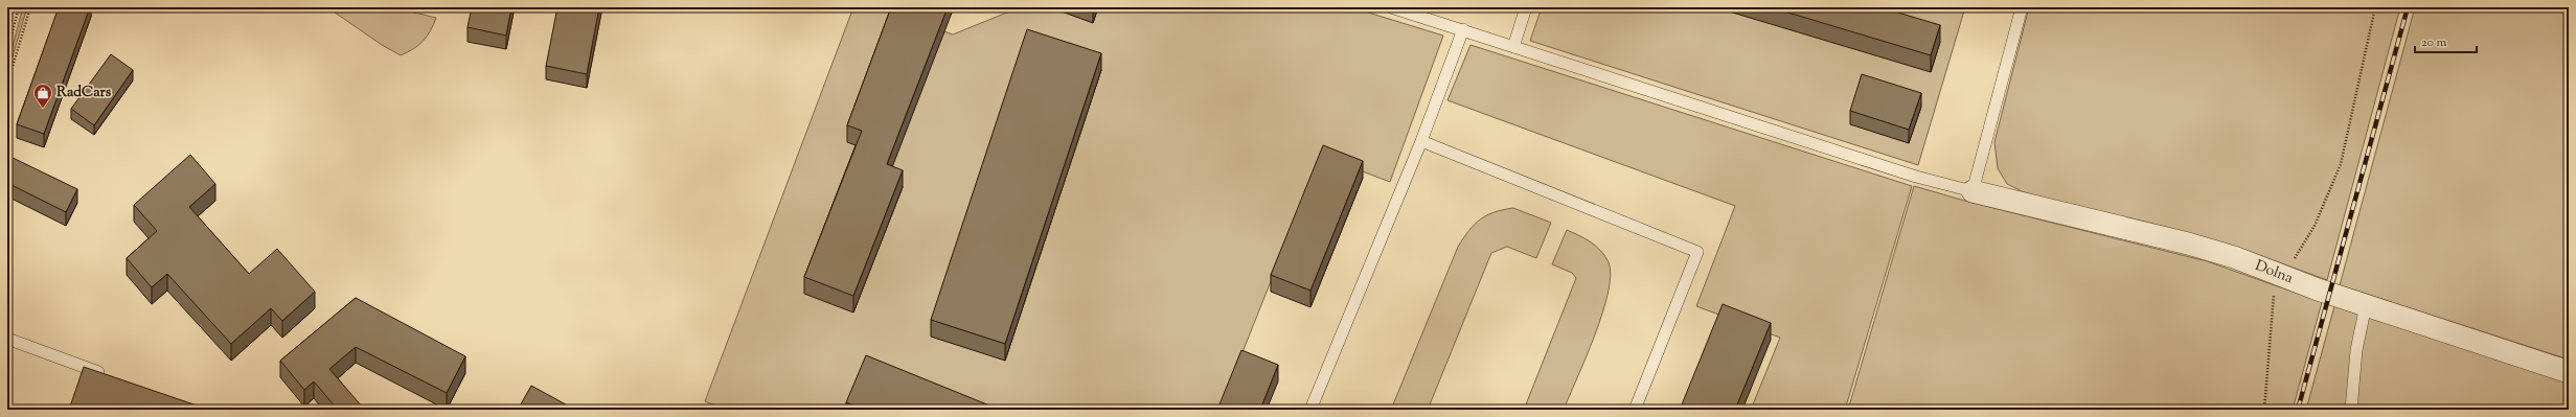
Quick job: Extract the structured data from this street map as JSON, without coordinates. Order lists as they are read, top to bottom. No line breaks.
{"streets":{"street":["Dolna"]},"places":{"shop":["RadCars"]},"scale_bar":"20 m"}
